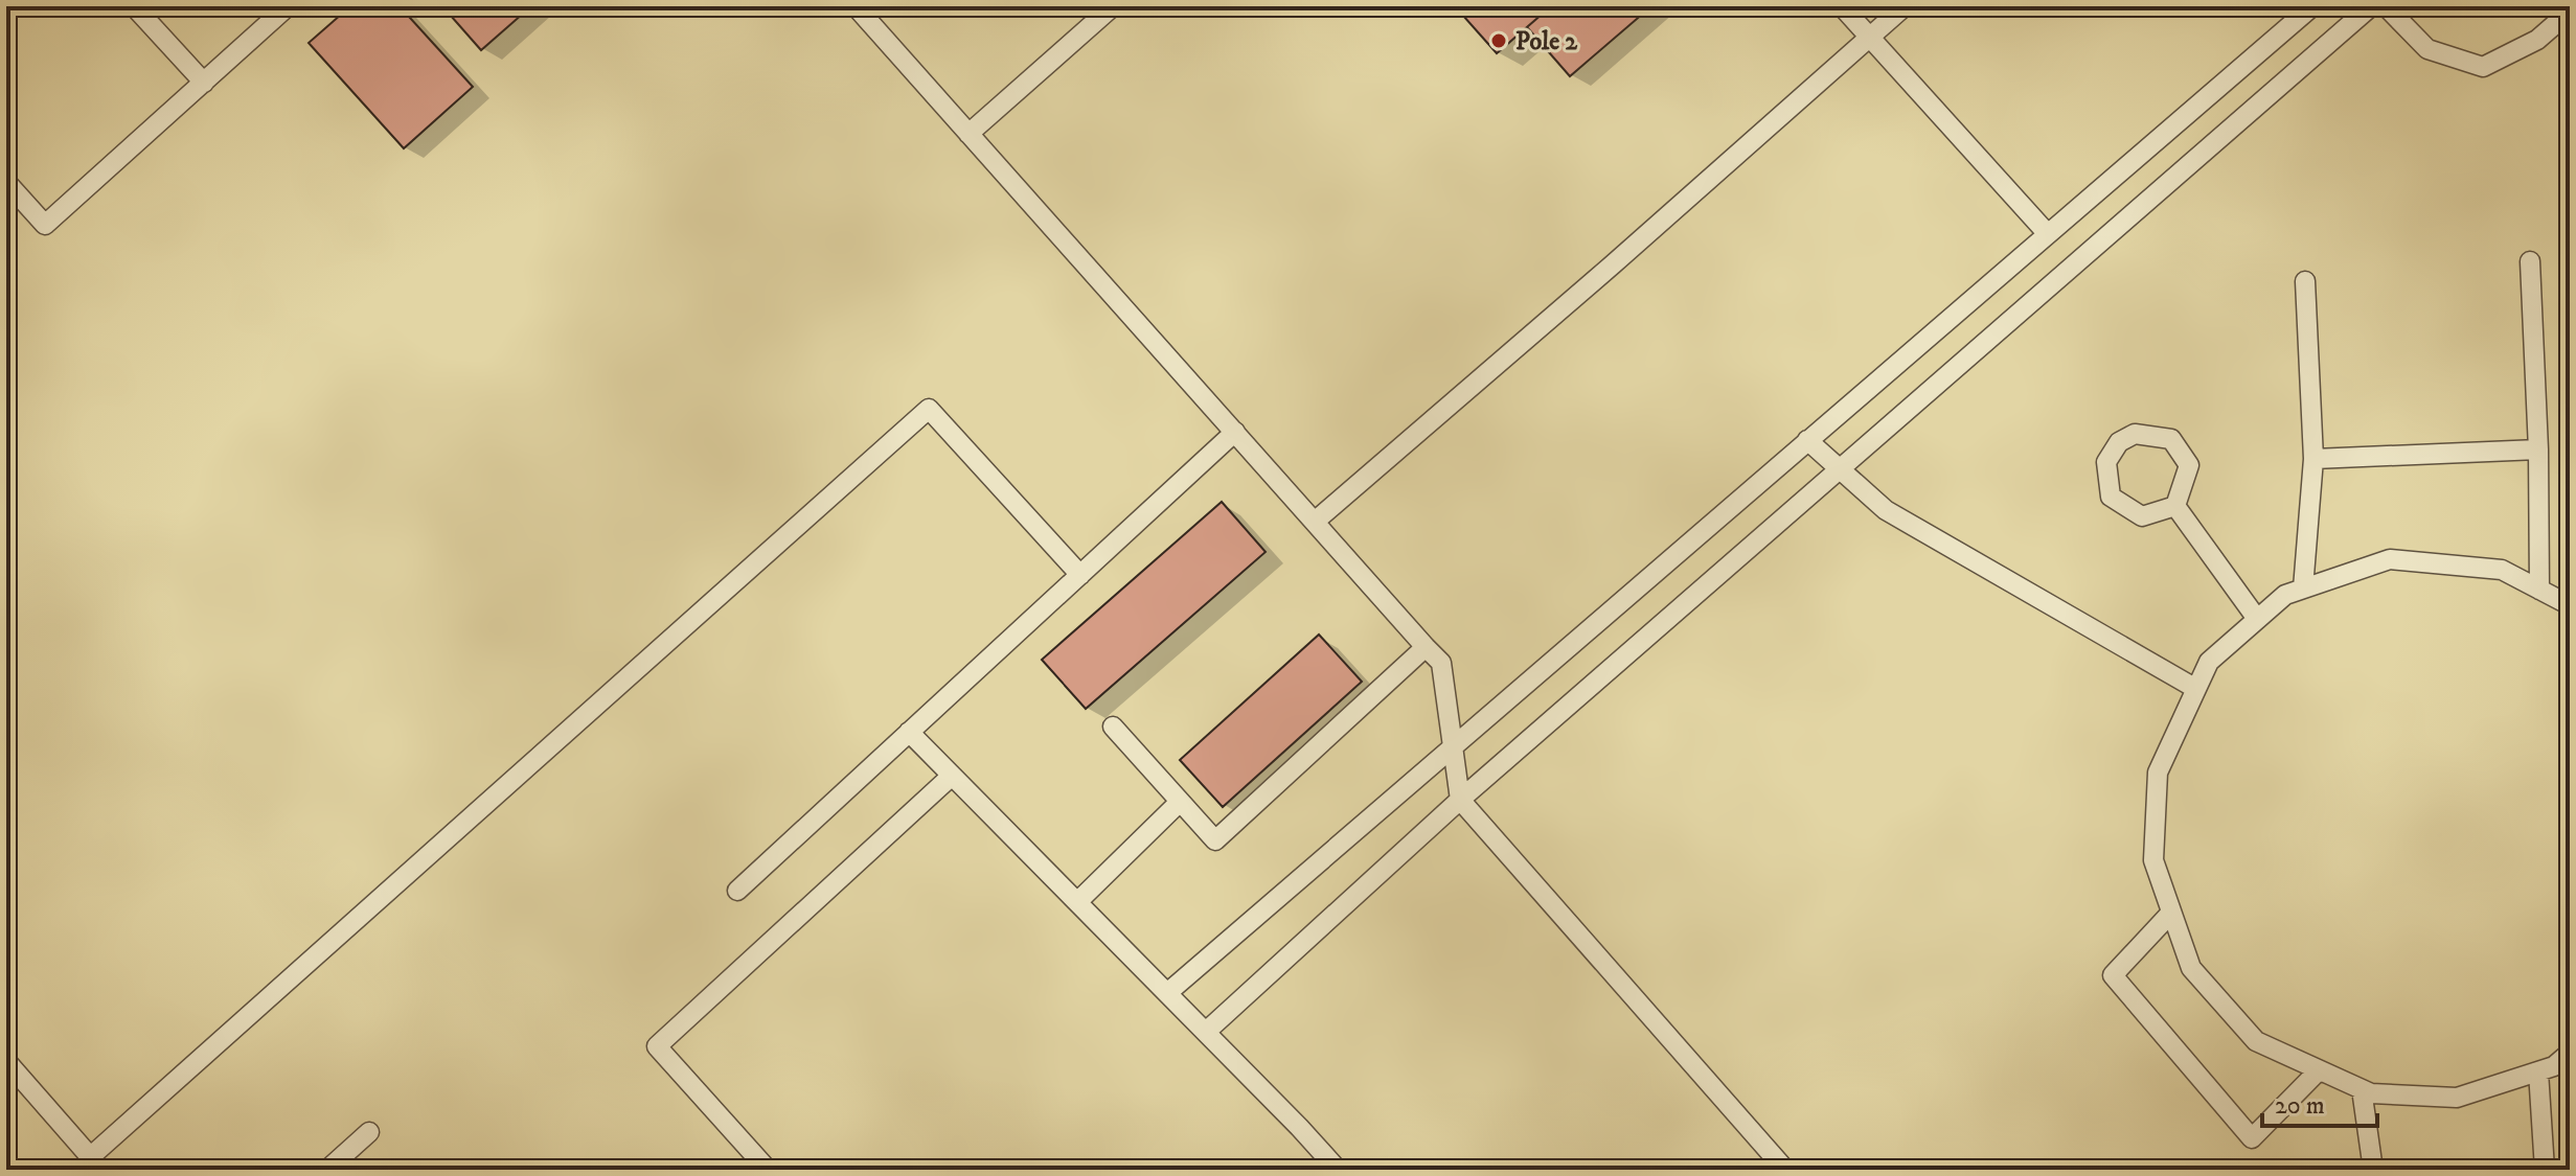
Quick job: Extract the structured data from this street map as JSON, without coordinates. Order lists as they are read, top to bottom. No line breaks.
{"places":["Pole 2"],"scale_bar":"20 m"}
